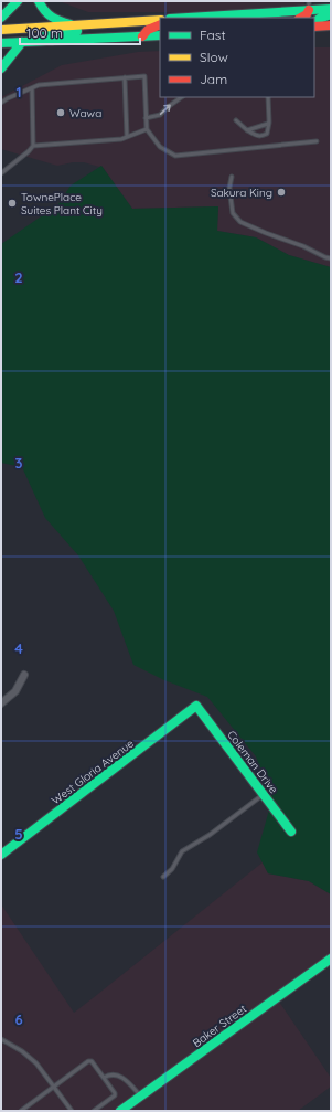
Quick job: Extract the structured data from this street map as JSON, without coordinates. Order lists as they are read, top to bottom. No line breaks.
{"streets":{"main road":["Coleman Drive","West Gloria Avenue","Baker Street"]},"crossings":[["Coleman Drive","West Gloria Avenue"]],"places":["Wawa","Sakura King","TownePlace Suites Plant City"],"legend":["Fast","Slow","Jam"],"scale_bar":"100 m","grid":{"rows":["1","2","3","4","5","6"]}}
